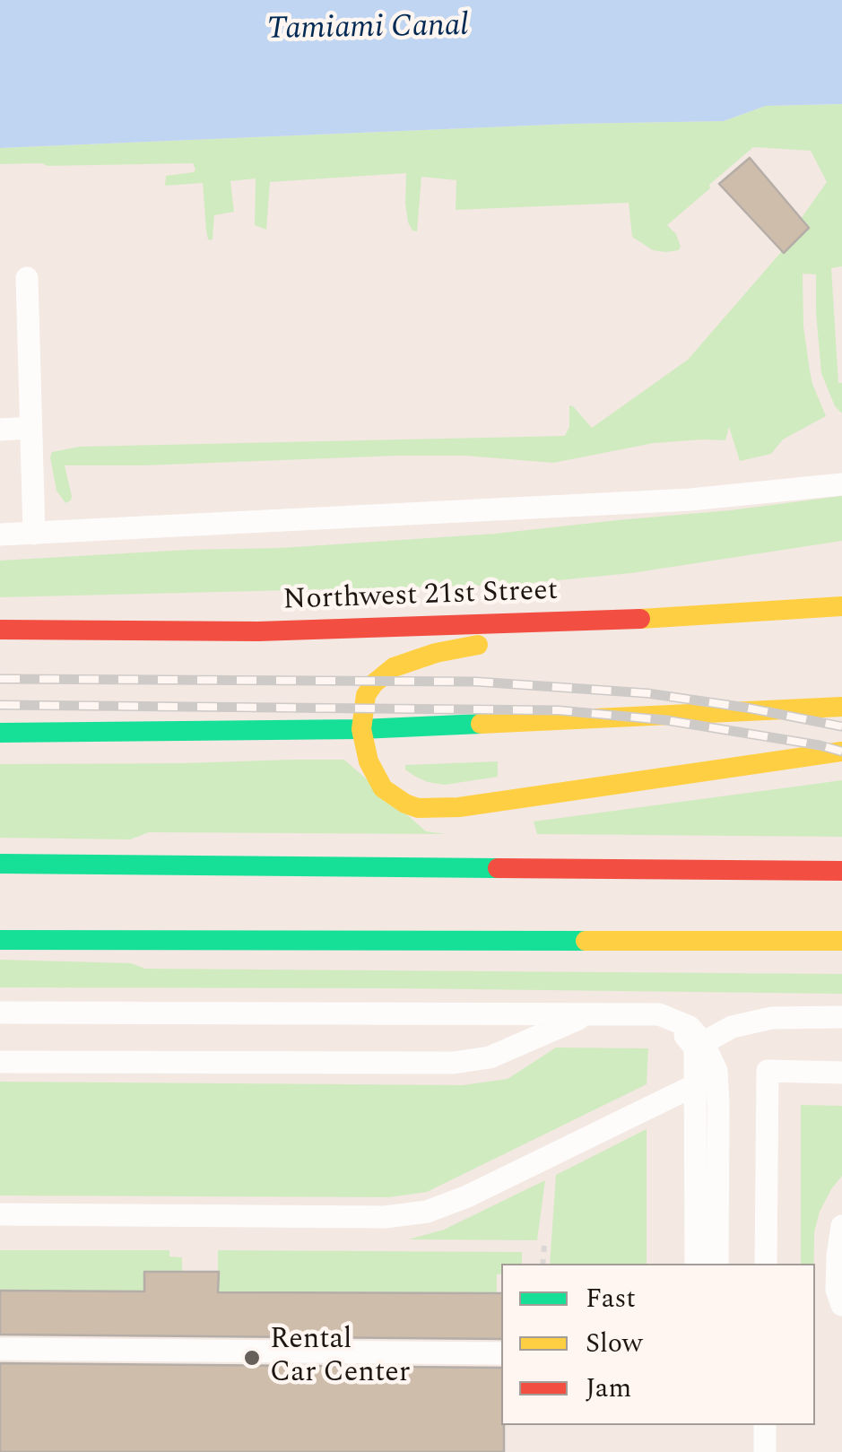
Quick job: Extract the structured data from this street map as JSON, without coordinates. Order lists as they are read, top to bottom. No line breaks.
{"streets":{"main road":["Northwest 21st Street"]},"water":["Tamiami Canal"],"places":["Rental Car Center"],"legend":["Fast","Slow","Jam"]}
